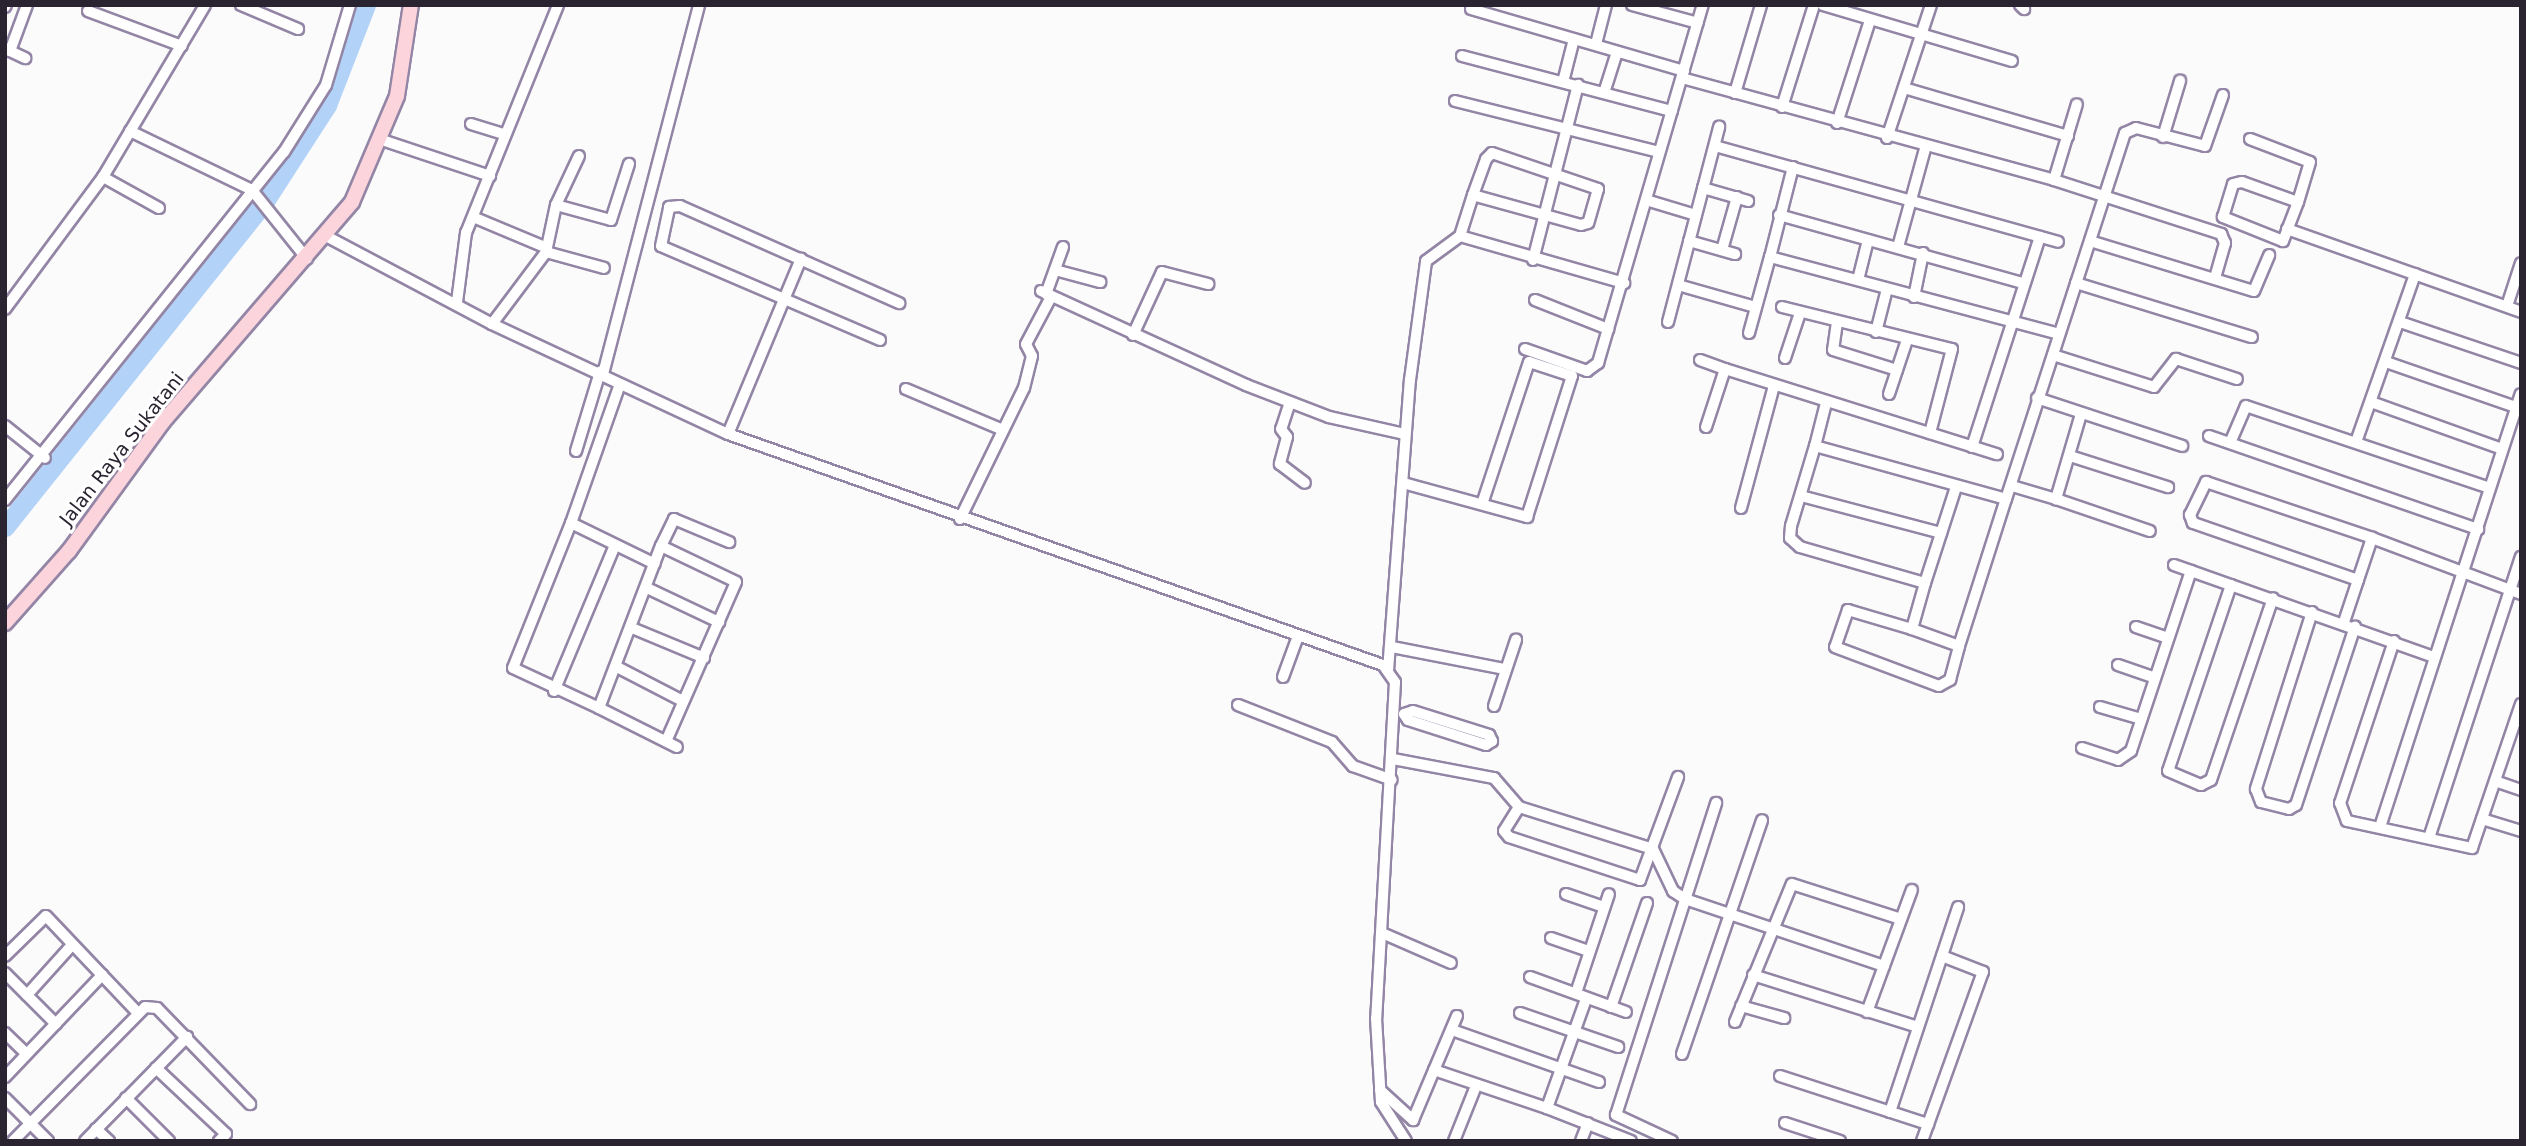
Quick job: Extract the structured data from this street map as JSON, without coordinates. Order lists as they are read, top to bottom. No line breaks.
{"streets":{"main road":["Jalan Raya Sukatani"]}}
